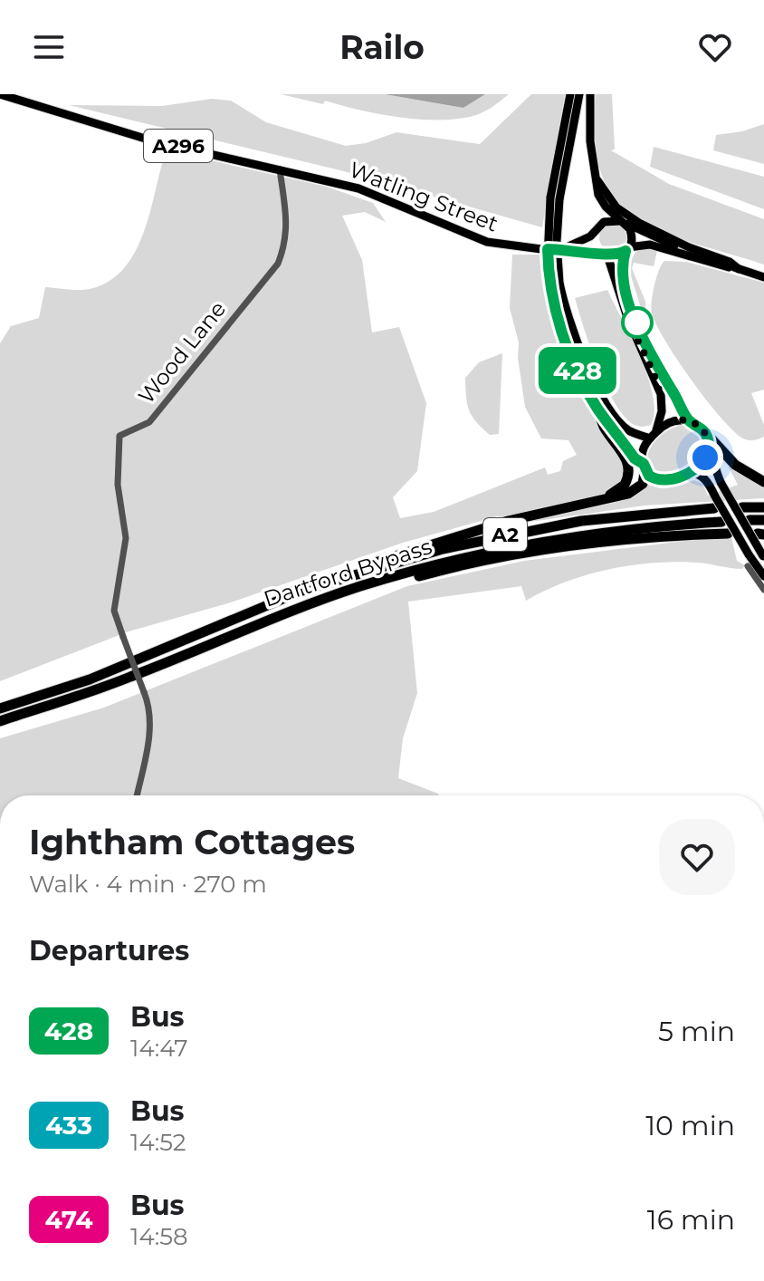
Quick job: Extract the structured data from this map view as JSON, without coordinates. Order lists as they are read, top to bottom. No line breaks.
{"streets":{"highway":["A2","Dartford Bypass"],"main road":["A296","Watling Street"],"street":["Wood Lane"]},"crossings":[["Watling Street","Wood Lane"],["A2","Dartford Bypass"]],"lines":["bus line 428"],"page":{"header":"Railo","on_map":"428","heading":[["Ightham Cottages","Walk · 4 min · 270 m"],"Departures"],"list":[{"mark":"428","name":"Bus","note":"14:47","value":"5 min"},{"mark":"433","name":"Bus","note":"14:52","value":"10 min"},{"mark":"474","name":"Bus","note":"14:58","value":"16 min"}]}}
